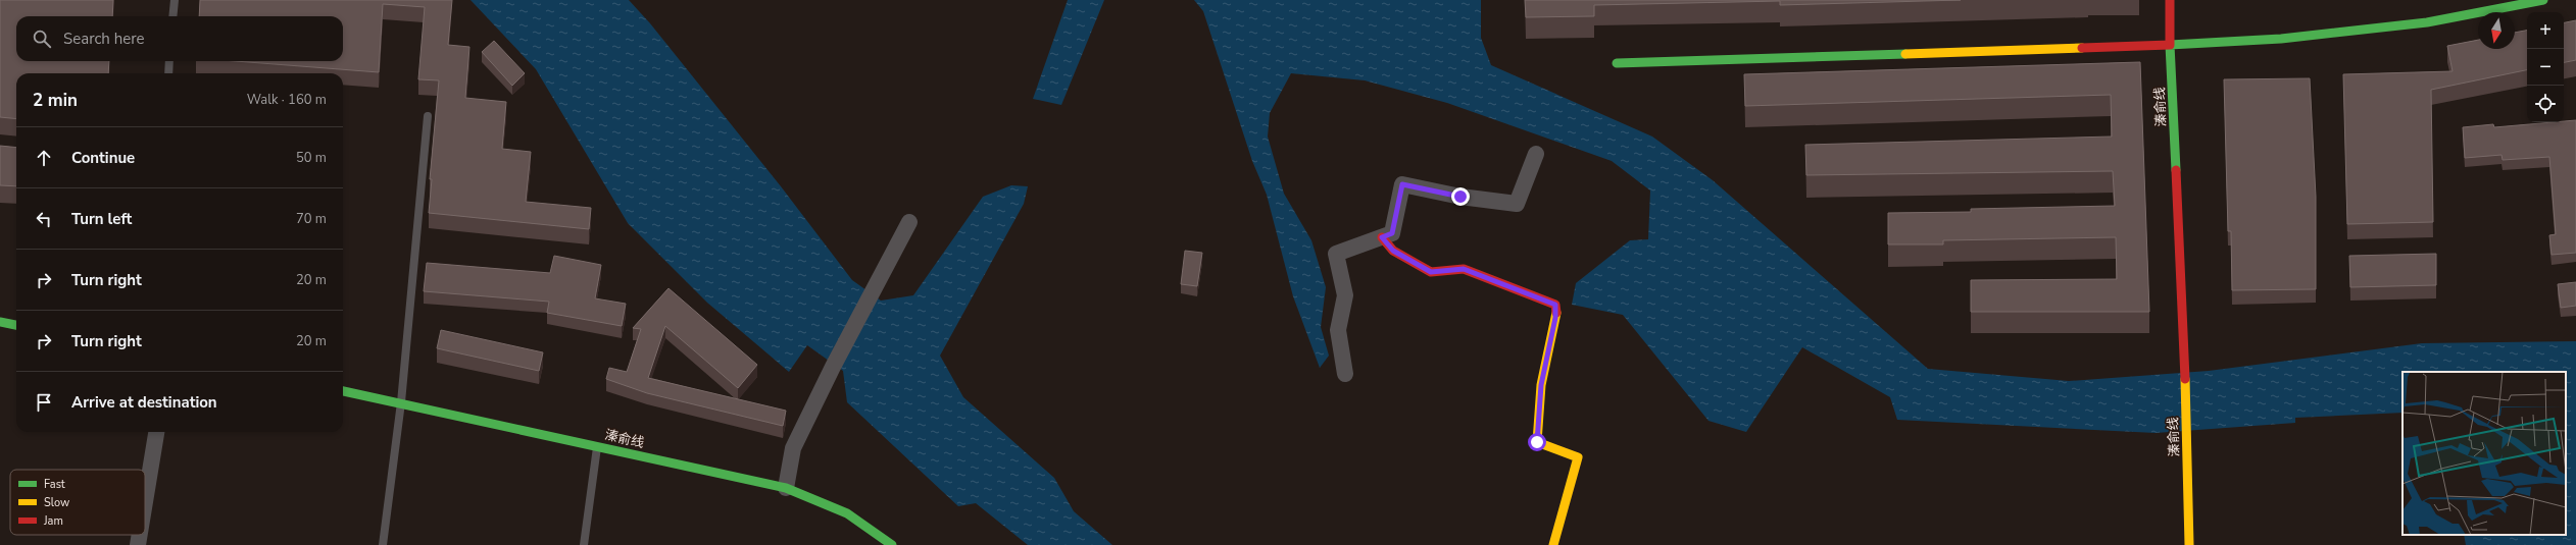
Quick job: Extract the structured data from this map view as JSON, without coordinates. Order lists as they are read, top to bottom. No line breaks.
{"streets":{"main road":["溱俞线"]},"legend":["Fast","Slow","Jam"],"north":"bottom","page":{"map_buttons":["+","−"],"search":"Search here","heading":["2 min","Walk · 160 m"],"list":[["Continue","50 m"],["Turn left","70 m"],["Turn right","20 m"],["Turn right","20 m"],"Arrive at destination"]}}
